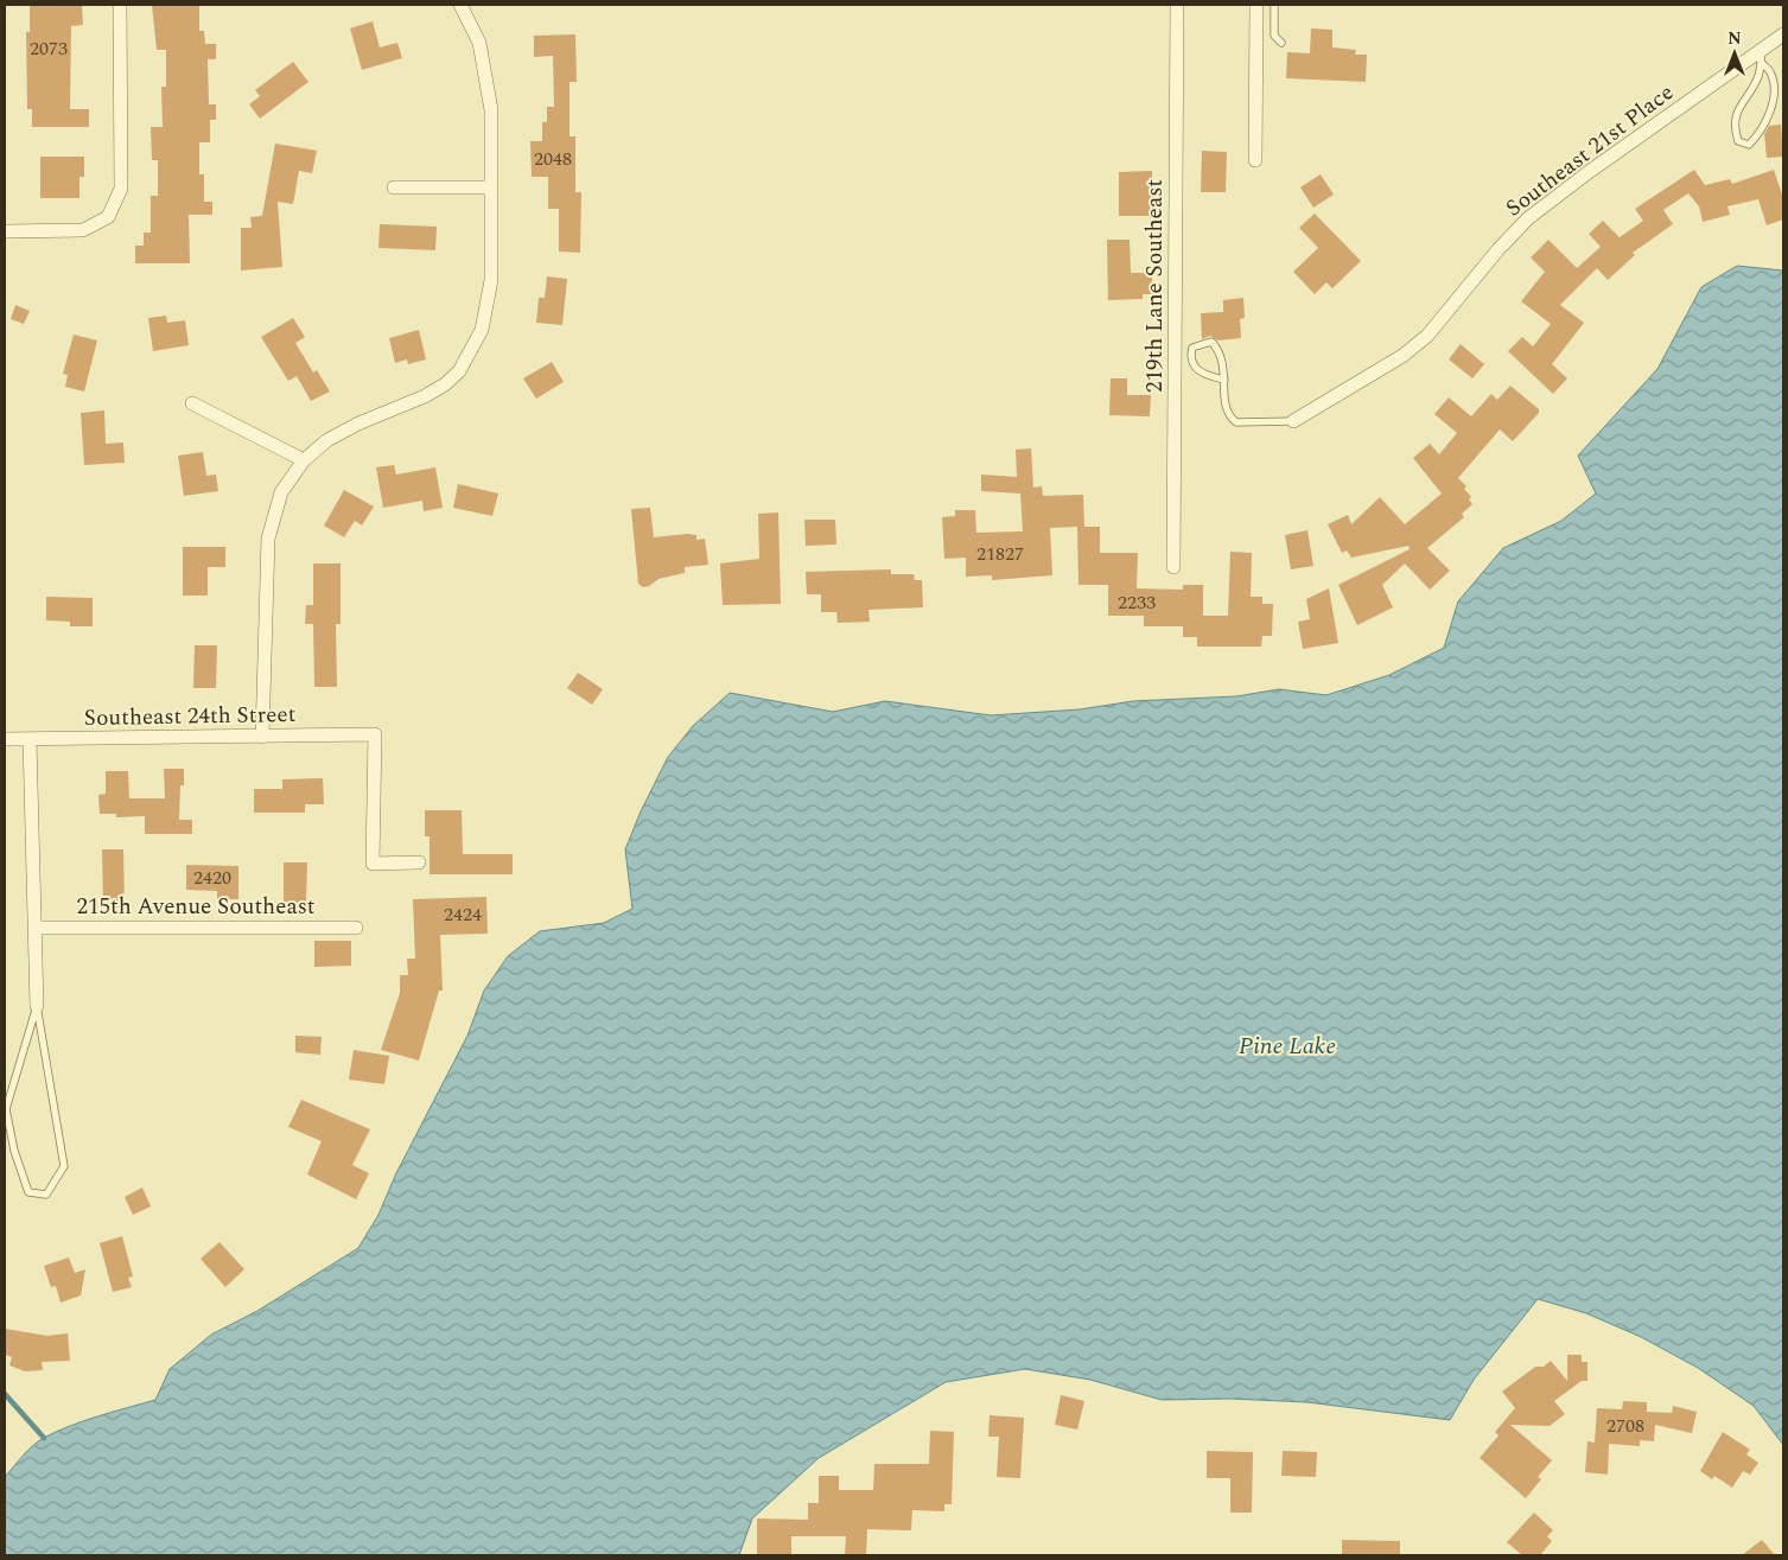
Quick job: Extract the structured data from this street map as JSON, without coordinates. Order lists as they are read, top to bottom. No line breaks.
{"streets":{"street":["Southeast 21st Place","219th Lane Southeast","Southeast 24th Street","215th Avenue Southeast"]},"water":["Pine Lake"],"house_numbers":["2073","2048","21827","2233","2420","2424","2708"],"north":"top"}
